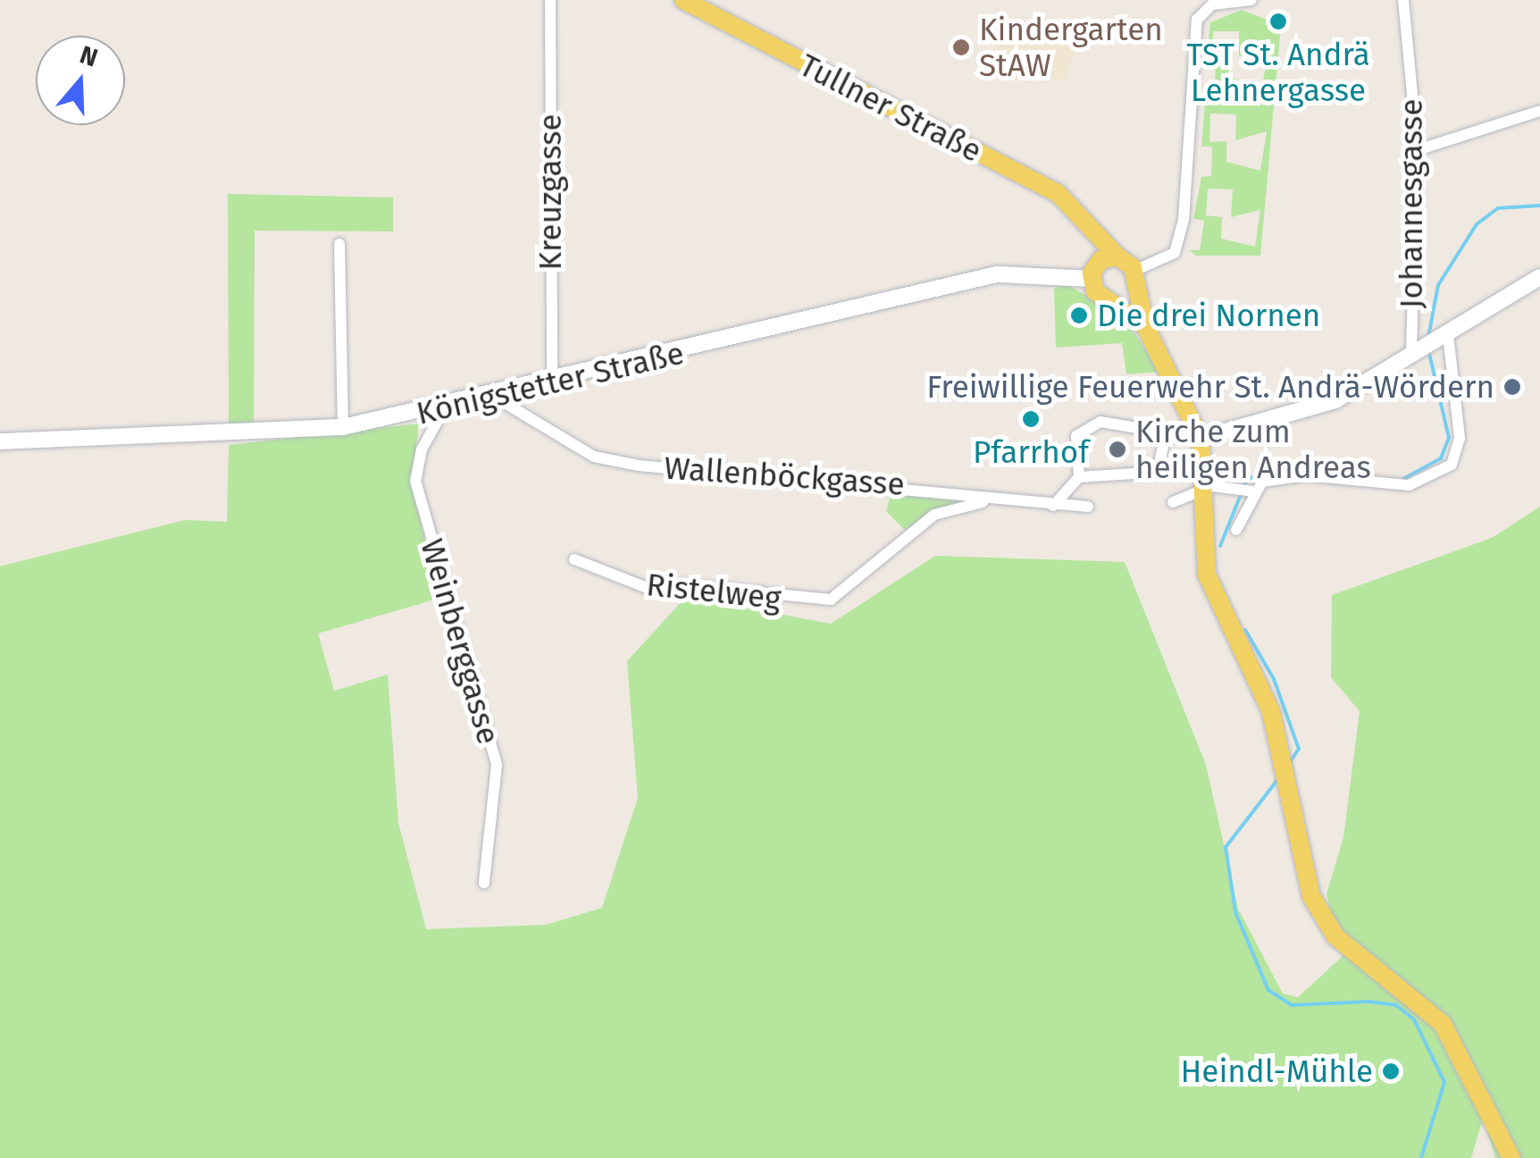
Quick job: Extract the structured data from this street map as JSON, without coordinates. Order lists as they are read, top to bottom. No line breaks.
{"streets":{"main road":["Tullner Straße","Königstetter Straße"],"street":["Kreuzgasse","Johannesgasse","Wallenböckgasse","Ristelweg","Weinberggasse"]},"crossings":[["Kreuzgasse","Königstetter Straße"],["Königstetter Straße","Wallenböckgasse"],["Königstetter Straße","Weinberggasse"],["Wallenböckgasse","Ristelweg"]],"places":["TST St. Andrä Lehnergasse","Kindergarten StAW","Die drei Nornen","Freiwillige Feuerwehr St. Andrä-Wördern","Pfarrhof","Kirche zum heiligen Andreas","Heindl-Mühle"],"north":"top"}
